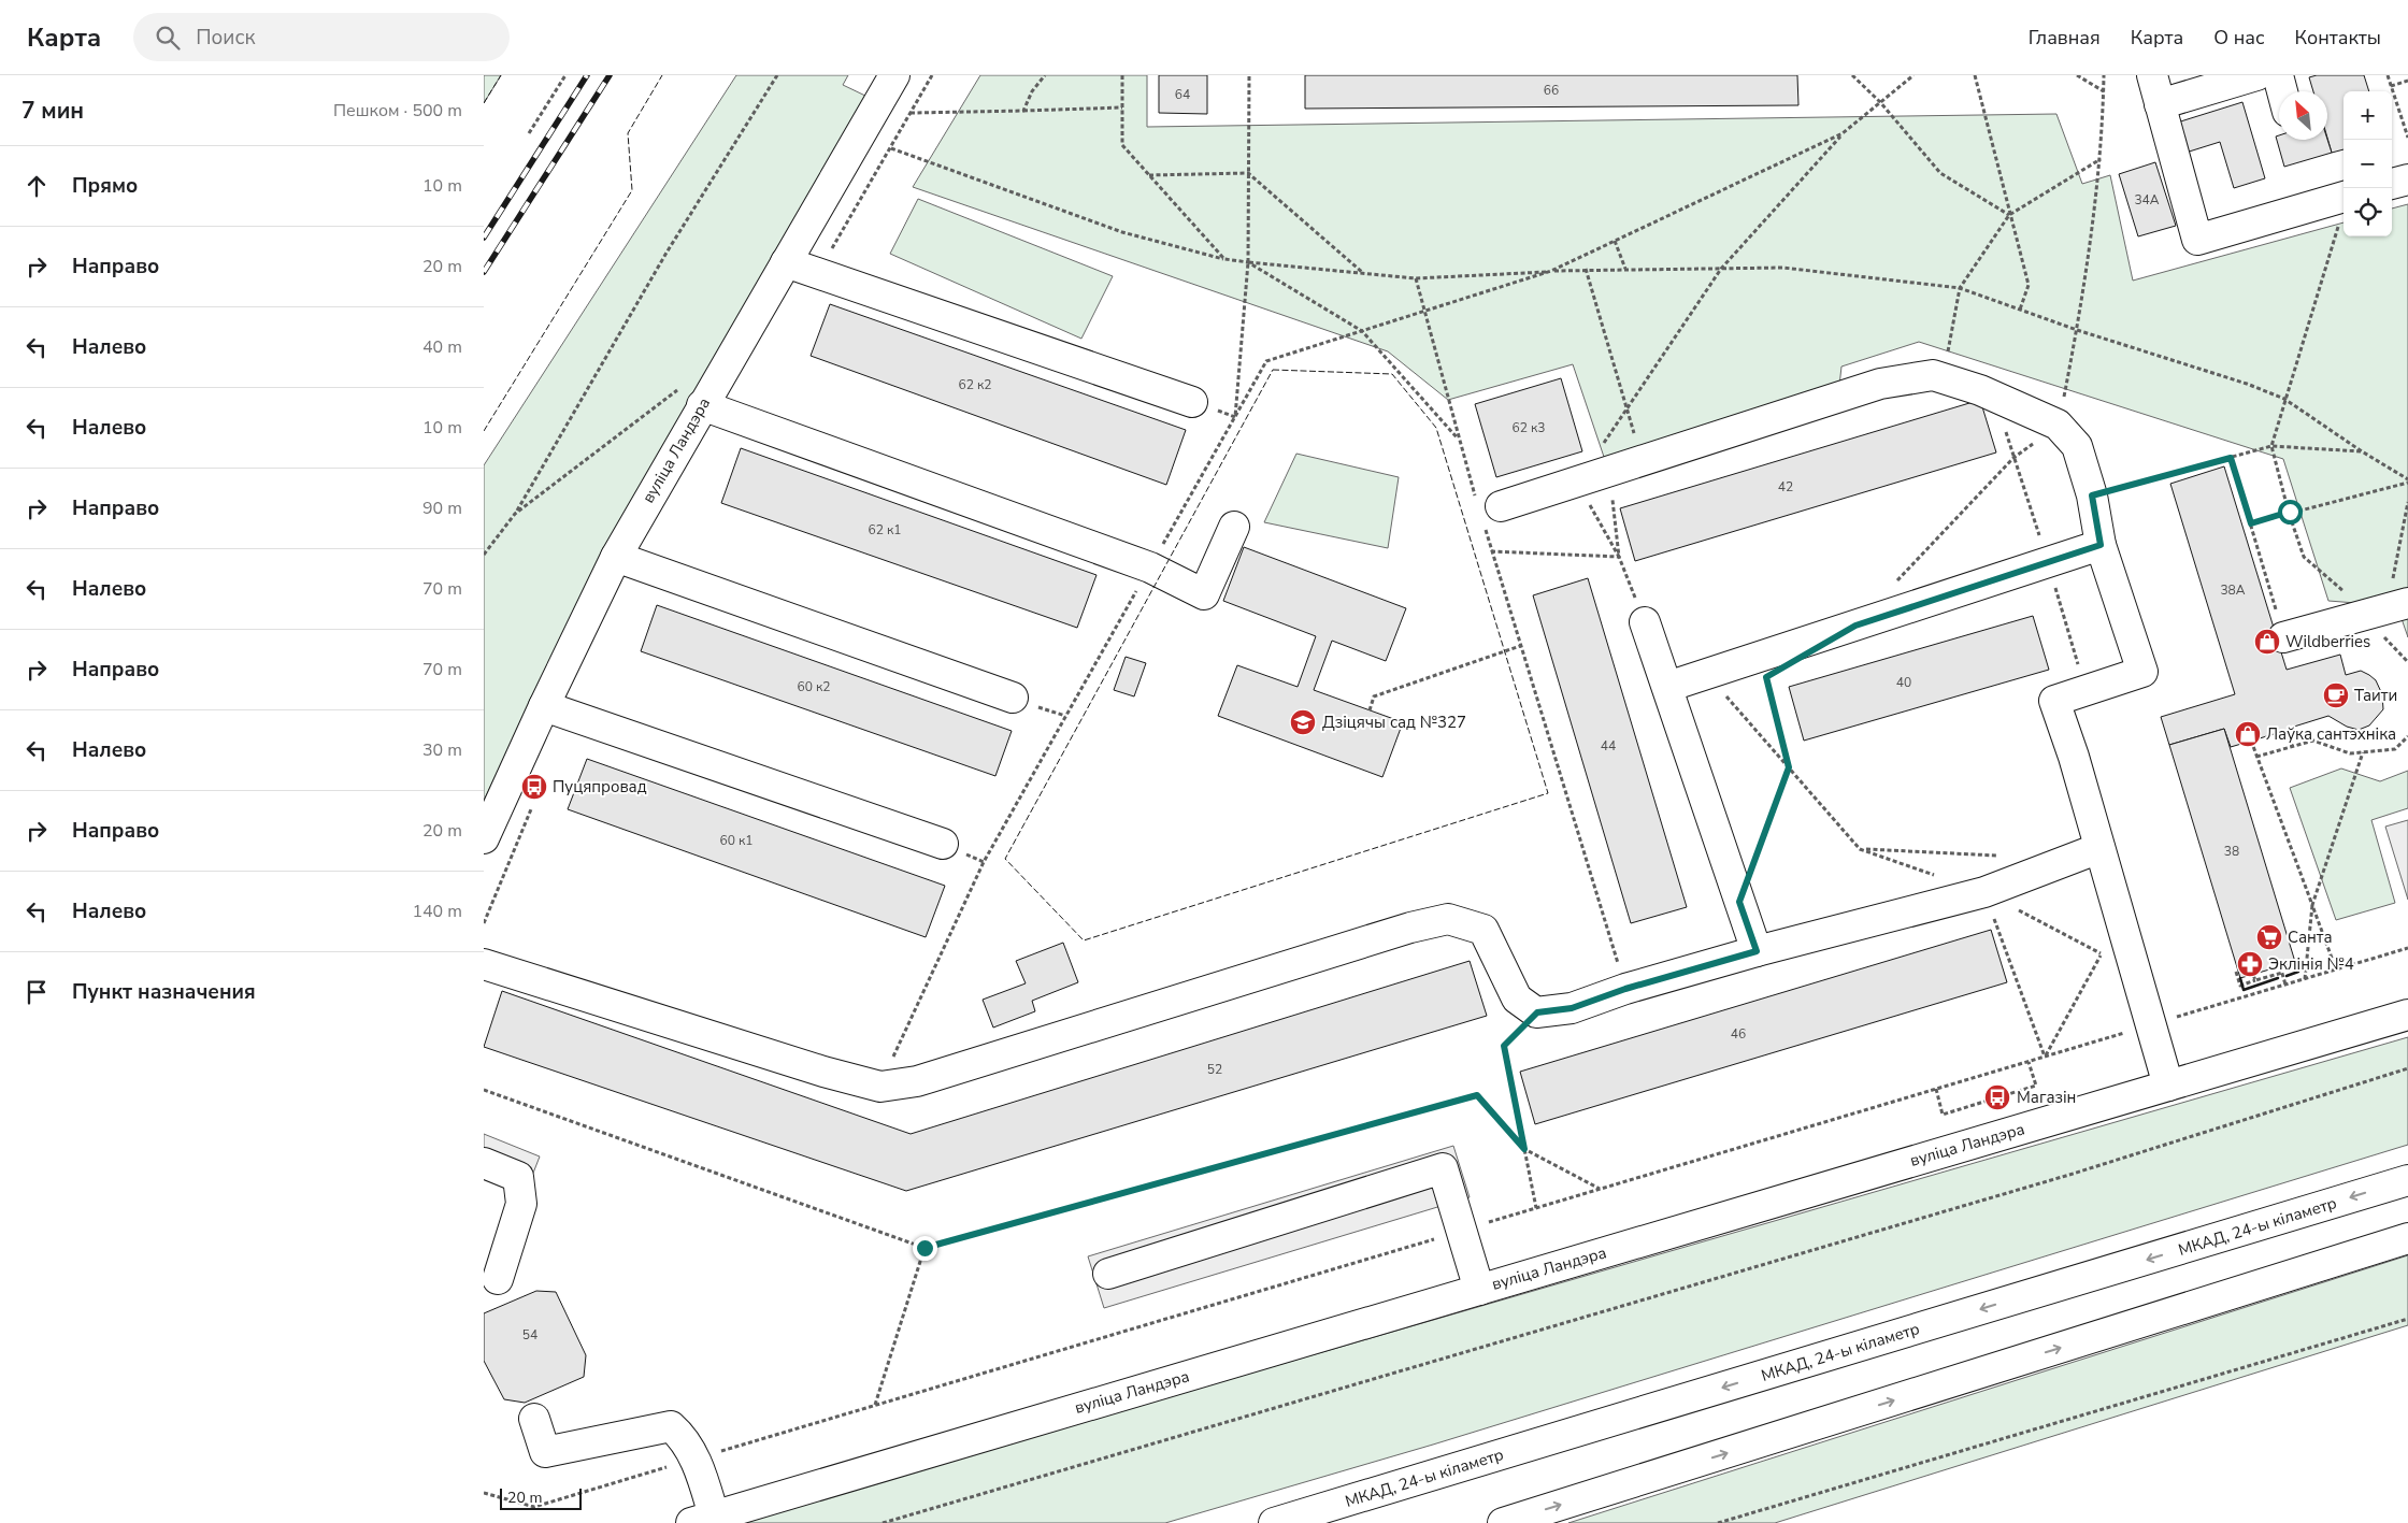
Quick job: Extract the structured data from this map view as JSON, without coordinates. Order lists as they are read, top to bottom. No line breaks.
{"streets":{"main road":["вуліца Ландэра","МКАД, 24-ы кіламетр"]},"places":{"shop":["Wildberries","Лаўка сантэхніка"],"cafe":["Таити"],"school or university":["Дзіцячы сад №327"],"bus stop":["Пуцяпровад","Магазін"],"supermarket":["Санта"],"pharmacy":["Эклінія №4"]},"house_numbers":["66","64","34А","62 к2","62 к3","42","62 к1","38А","40","60 к2","44","60 к1","38","46","52","54"],"scale_bar":"20 m","north":"top left","page":{"header":"Карта","search":"Поиск","nav":["Главная","Карта","О нас","Контакты"],"heading":["7 мин","Пешком · 500 m"],"map_buttons":["+","−"],"list":[["Прямо","10 m"],["Направо","20 m"],["Налево","40 m"],["Налево","10 m"],["Направо","90 m"],["Налево","70 m"],["Направо","70 m"],["Налево","30 m"],["Направо","20 m"],["Налево","140 m"],"Пункт назначения"],"scale":"20 m"}}
